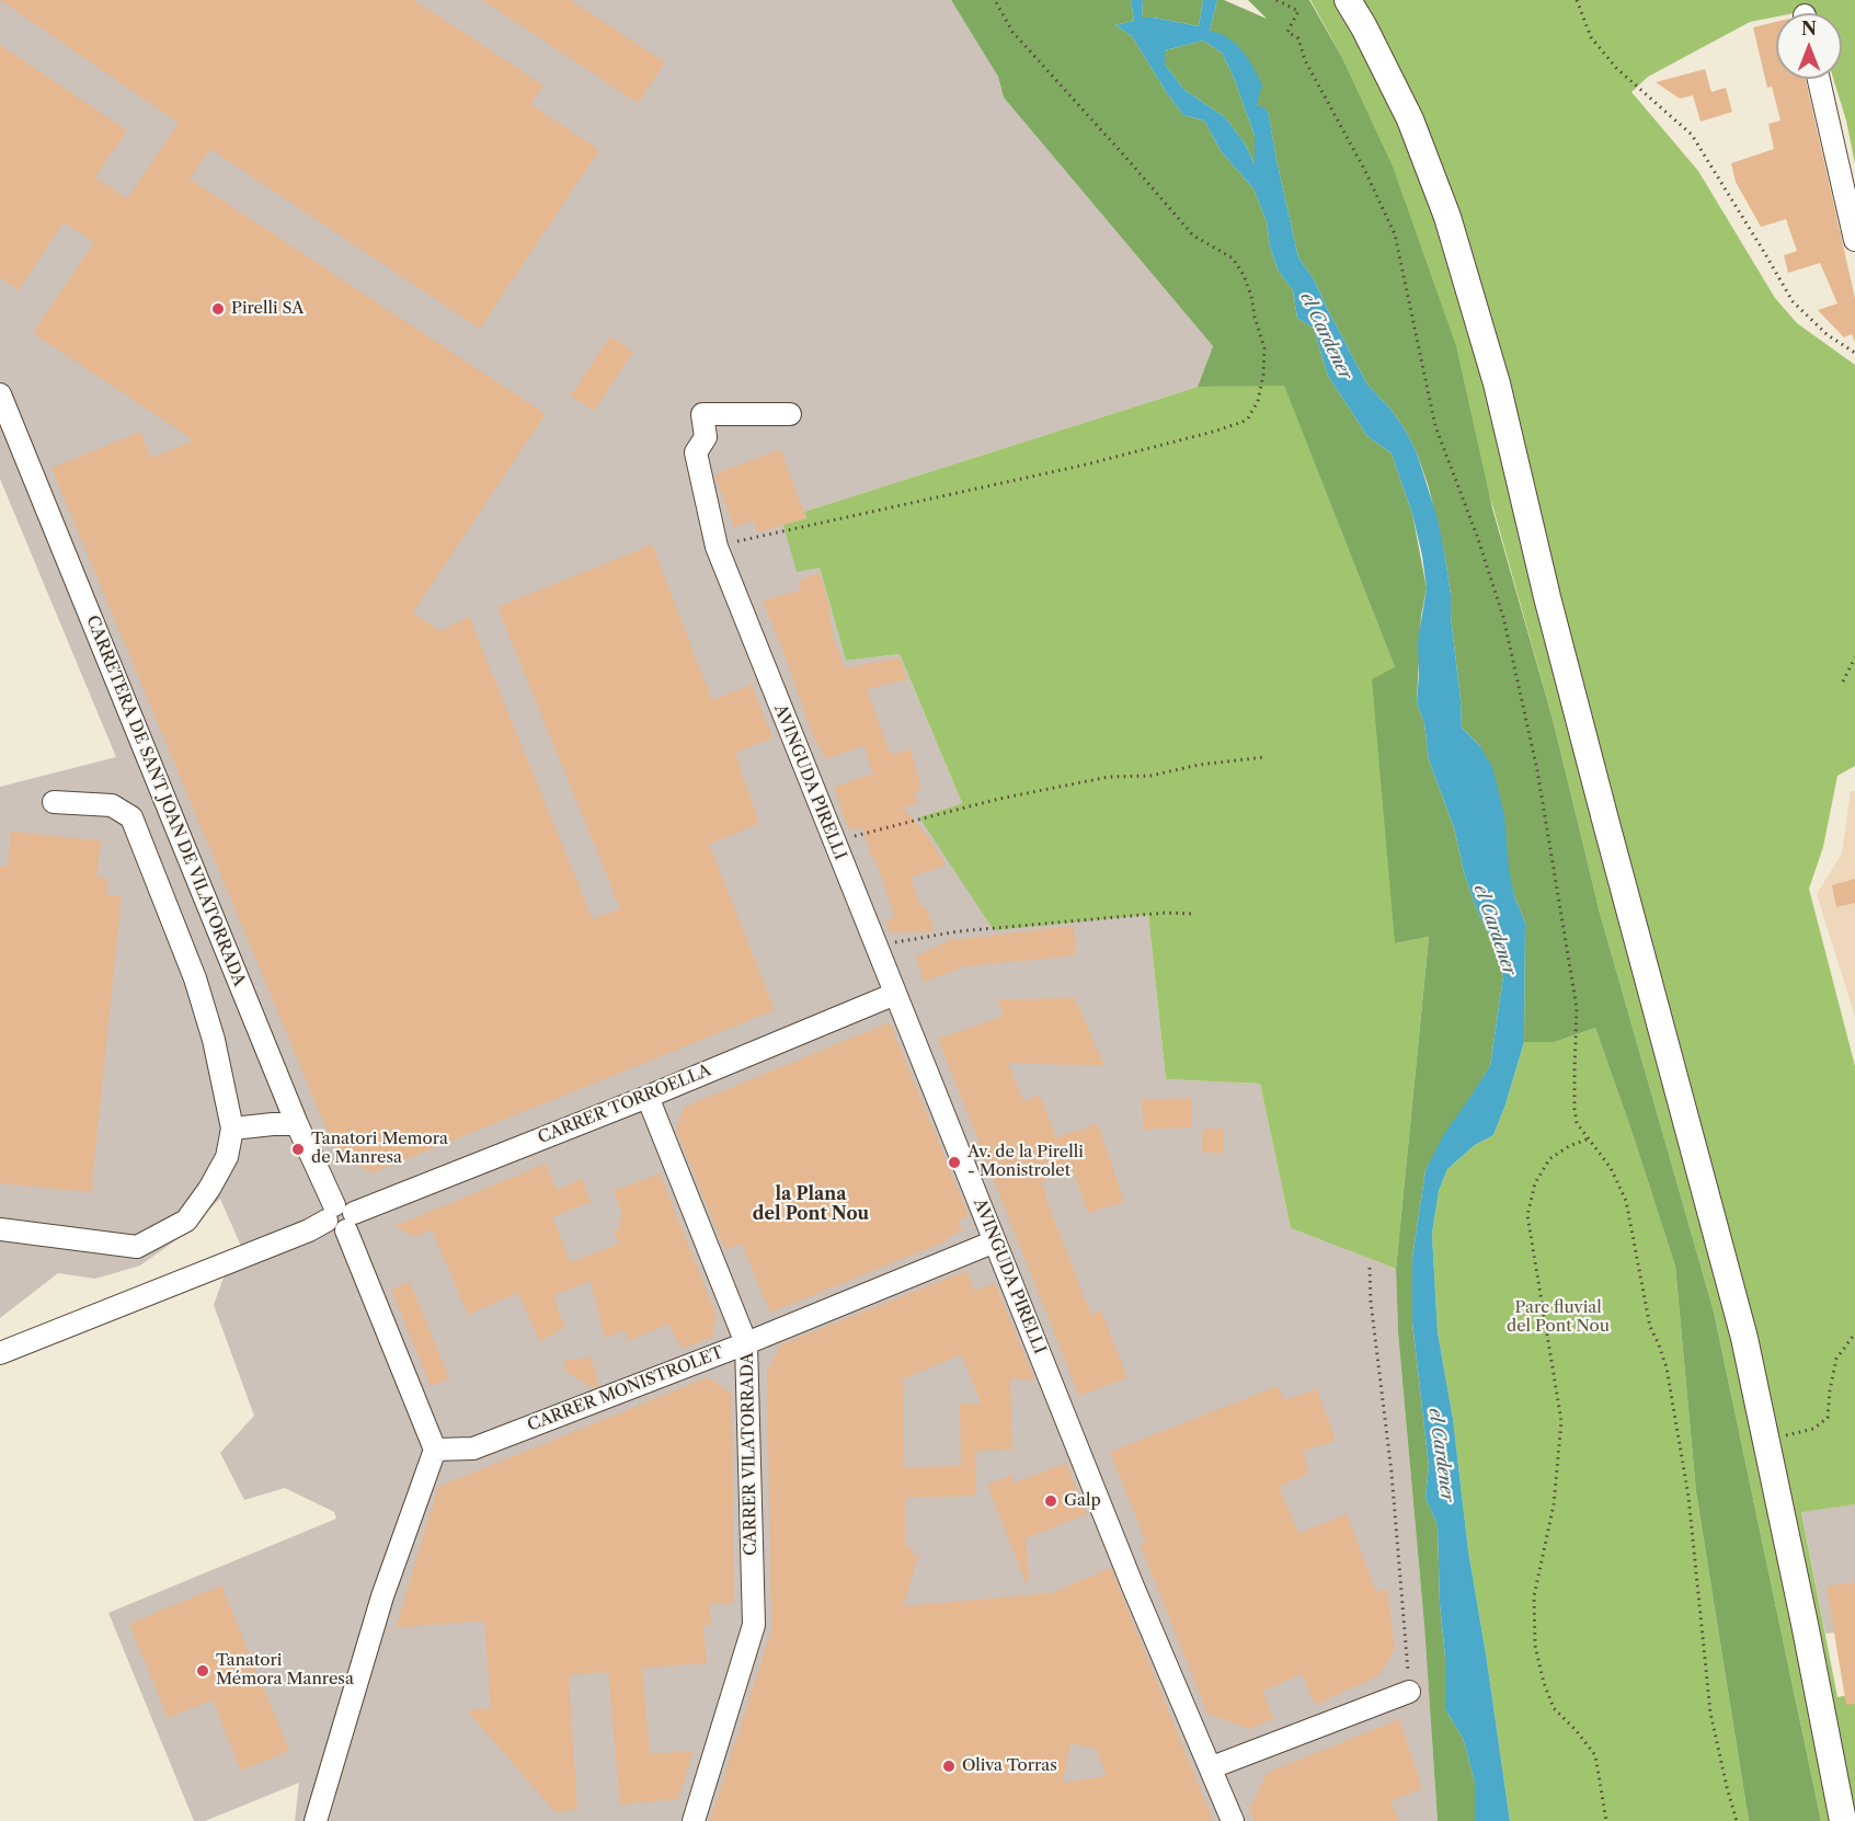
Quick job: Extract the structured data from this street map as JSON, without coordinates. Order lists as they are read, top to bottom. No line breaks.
{"streets":{"street":["AVINGUDA PIRELLI","CARRETERA DE SANT JOAN DE VILATORRADA","CARRER TORROELLA","CARRER MONISTROLET","CARRER VILATORRADA"]},"crossings":[["AVINGUDA PIRELLI","CARRER TORROELLA"],["AVINGUDA PIRELLI","CARRER MONISTROLET"],["CARRETERA DE SANT JOAN DE VILATORRADA","CARRER TORROELLA"],["CARRETERA DE SANT JOAN DE VILATORRADA","CARRER MONISTROLET"],["CARRER TORROELLA","CARRER VILATORRADA"],["CARRER MONISTROLET","CARRER VILATORRADA"]],"districts":["la Plana del Pont Nou"],"water":["el Cardener"],"parks":["Parc fluvial del Pont Nou"],"places":["Pirelli SA","Tanatori Memora de Manresa","Av. de la Pirelli - Monistrolet","Galp","Tanatori Mémora Manresa","Oliva Torras"],"north":"top"}
